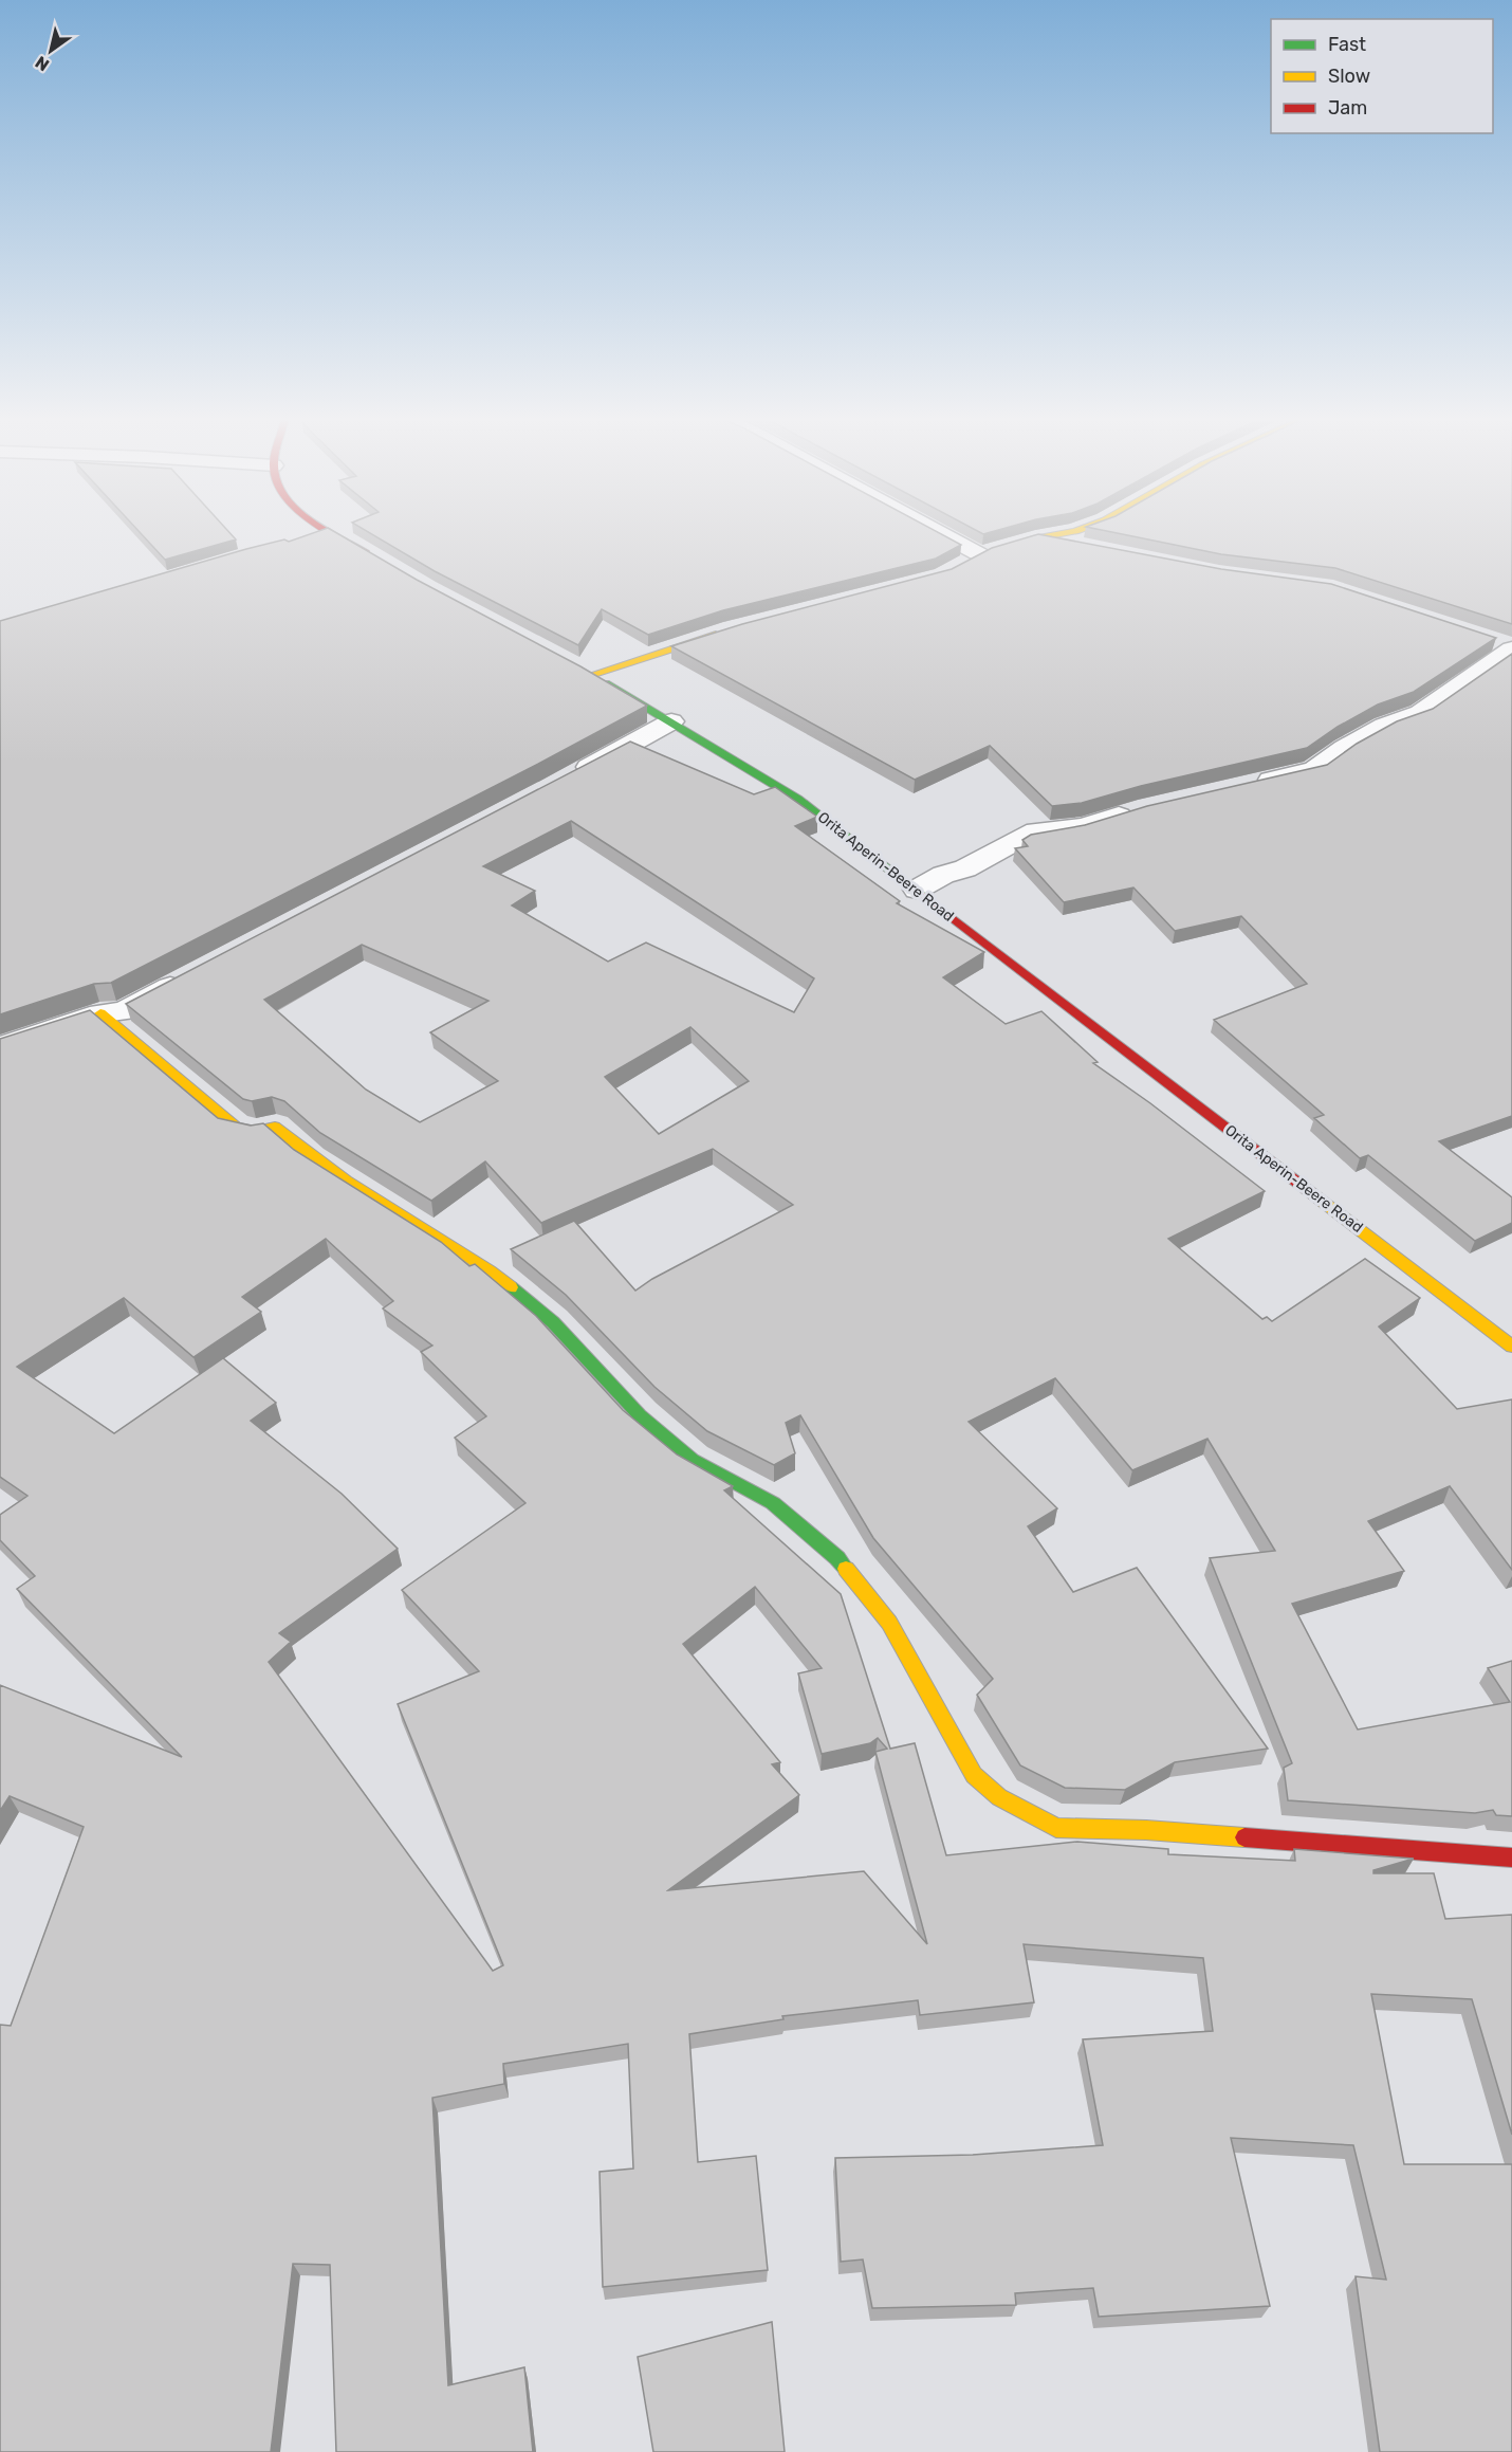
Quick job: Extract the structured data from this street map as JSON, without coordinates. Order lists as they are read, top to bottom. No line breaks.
{"streets":{"street":["Orita Aperin-Beere Road"]},"legend":["Fast","Slow","Jam"],"north":"bottom left"}
